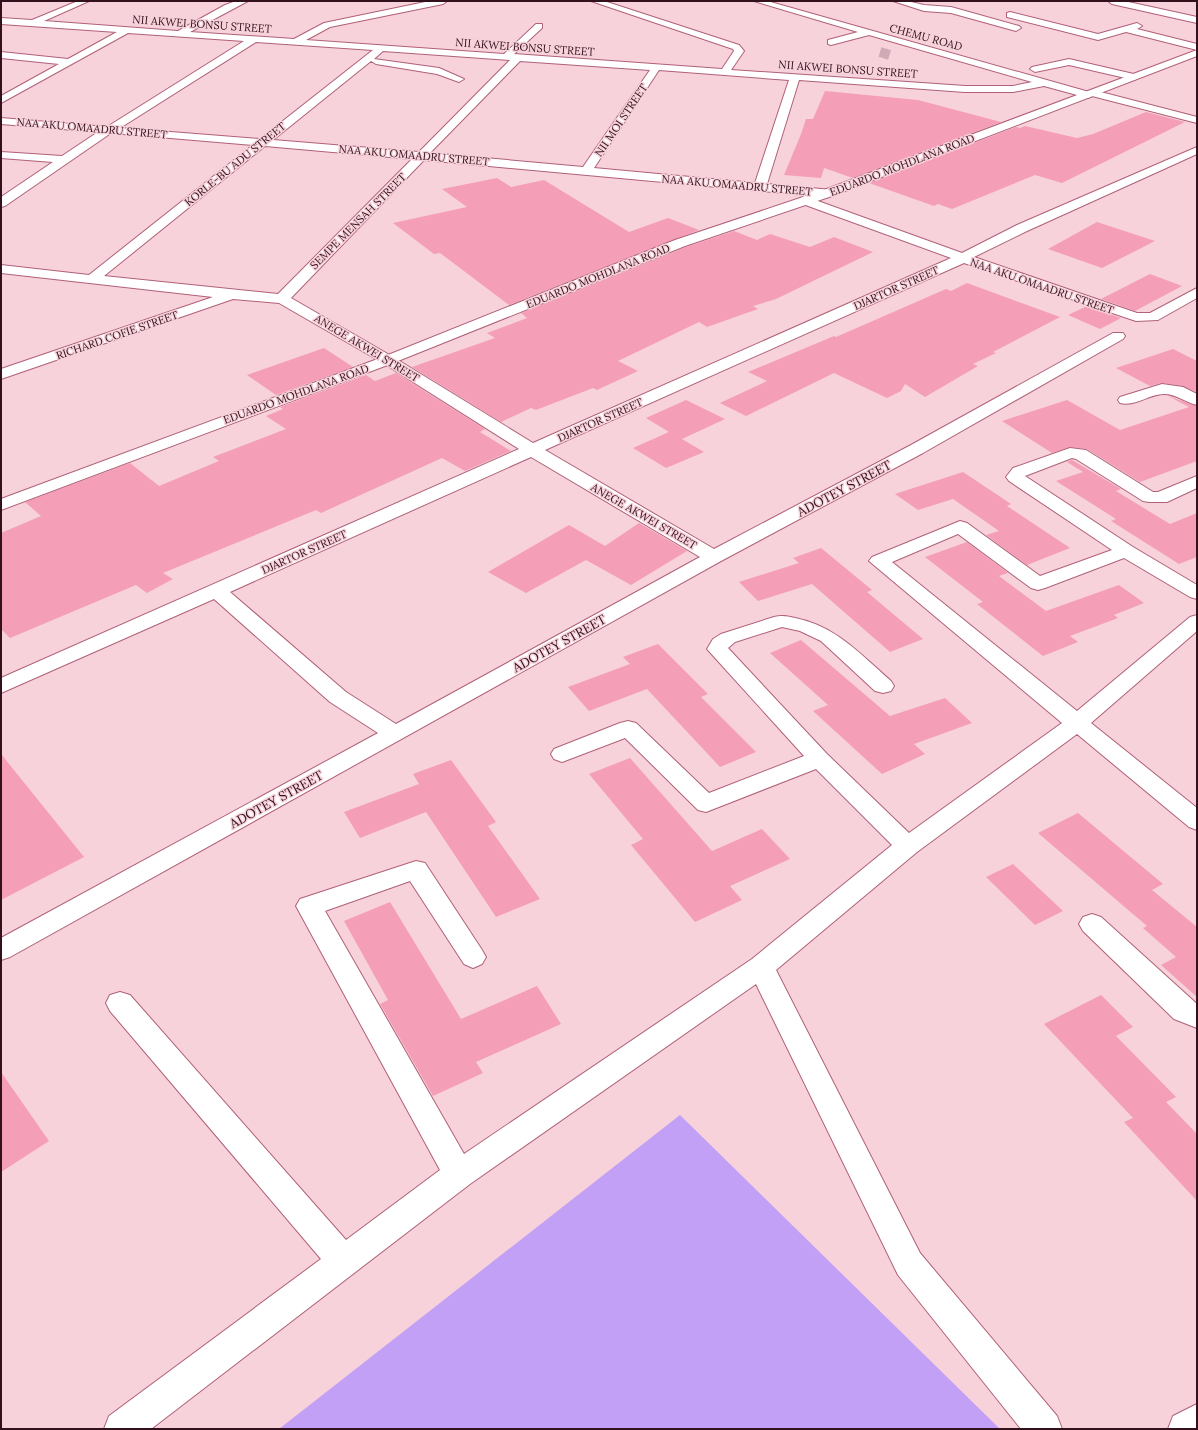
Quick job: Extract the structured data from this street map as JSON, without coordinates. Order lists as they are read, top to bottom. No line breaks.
{"streets":{"street":["NII AKWEI BONSU STREET","CHEMU ROAD","NII MOI STREET","NAA AKU OMAADRU STREET","KORLE-BU ADU STREET","EDUARDO MOHDLANA ROAD","SEMPE MENSAH STREET","DJARTOR STREET","RICHARD COFIE STREET","ANEGE AKWEI STREET","ADOTEY STREET"]},"crossings":[["NII AKWEI BONSU STREET","CHEMU ROAD"],["NII AKWEI BONSU STREET","NII MOI STREET"],["NII AKWEI BONSU STREET","KORLE-BU ADU STREET"],["NII AKWEI BONSU STREET","SEMPE MENSAH STREET"],["CHEMU ROAD","EDUARDO MOHDLANA ROAD"],["NII MOI STREET","NAA AKU OMAADRU STREET"],["NAA AKU OMAADRU STREET","KORLE-BU ADU STREET"],["NAA AKU OMAADRU STREET","EDUARDO MOHDLANA ROAD"],["NAA AKU OMAADRU STREET","SEMPE MENSAH STREET"],["NAA AKU OMAADRU STREET","DJARTOR STREET"],["KORLE-BU ADU STREET","ANEGE AKWEI STREET"],["EDUARDO MOHDLANA ROAD","ANEGE AKWEI STREET"],["SEMPE MENSAH STREET","ANEGE AKWEI STREET"],["DJARTOR STREET","ANEGE AKWEI STREET"],["RICHARD COFIE STREET","ANEGE AKWEI STREET"],["ANEGE AKWEI STREET","ADOTEY STREET"]]}
